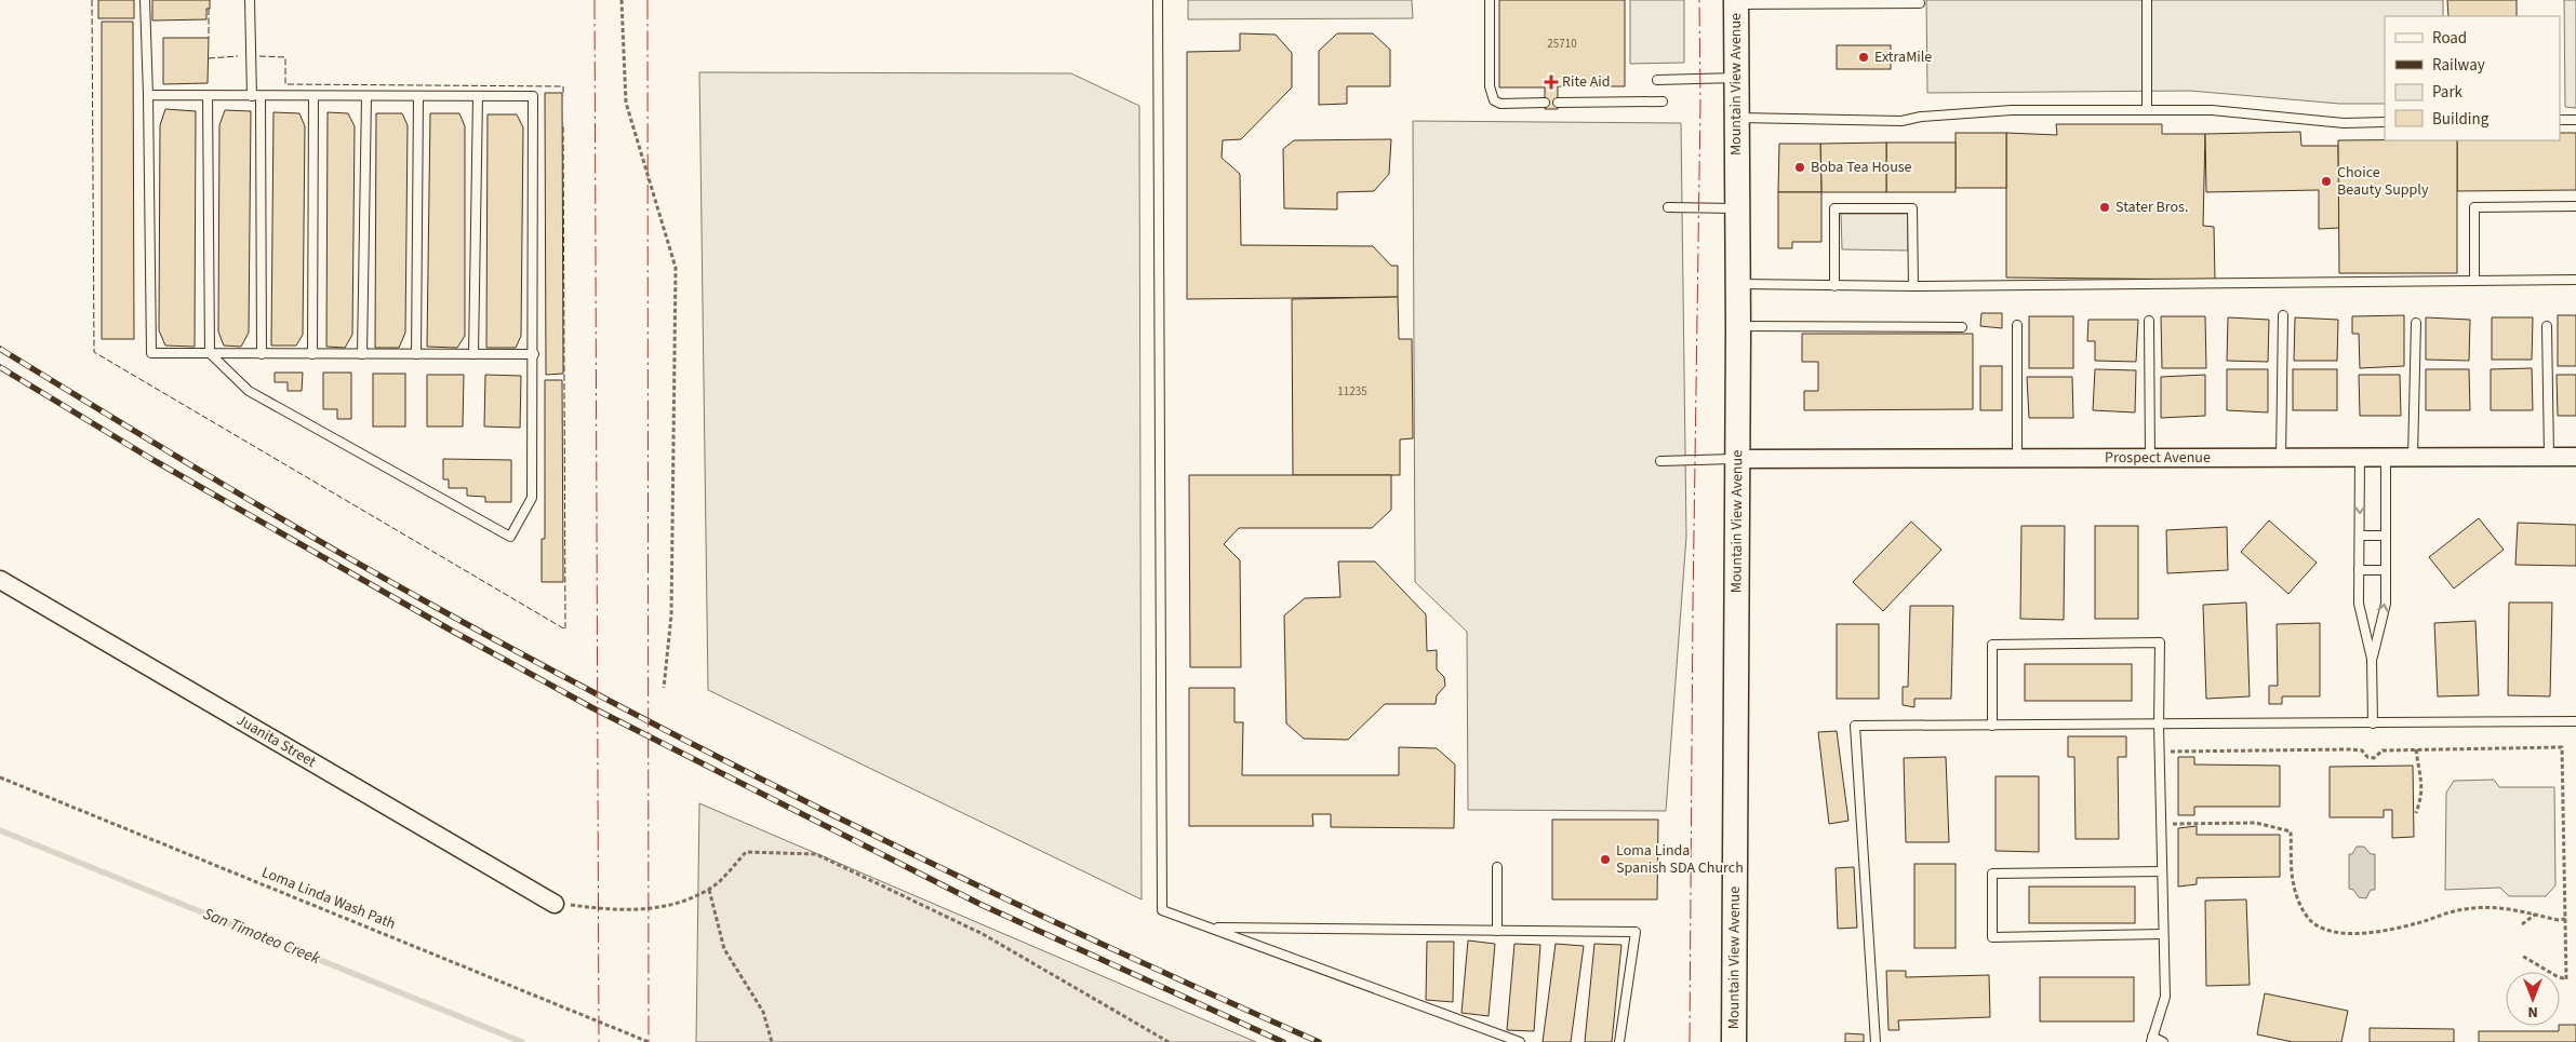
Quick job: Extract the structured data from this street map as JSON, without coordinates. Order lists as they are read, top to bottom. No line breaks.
{"streets":{"main road":["Mountain View Avenue"],"street":["Prospect Avenue","Juanita Street"],"path":["Loma Linda Wash Path"]},"crossings":[["Mountain View Avenue","Prospect Avenue"]],"water":["San Timoteo Creek"],"places":{"other":["ExtraMile","Boba Tea House","Choice Beauty Supply","Stater Bros.","Loma Linda Spanish SDA Church"],"health":["Rite Aid"]},"house_numbers":["25710","11235"],"legend":["Road","Railway","Park","Building"],"north":"bottom"}
